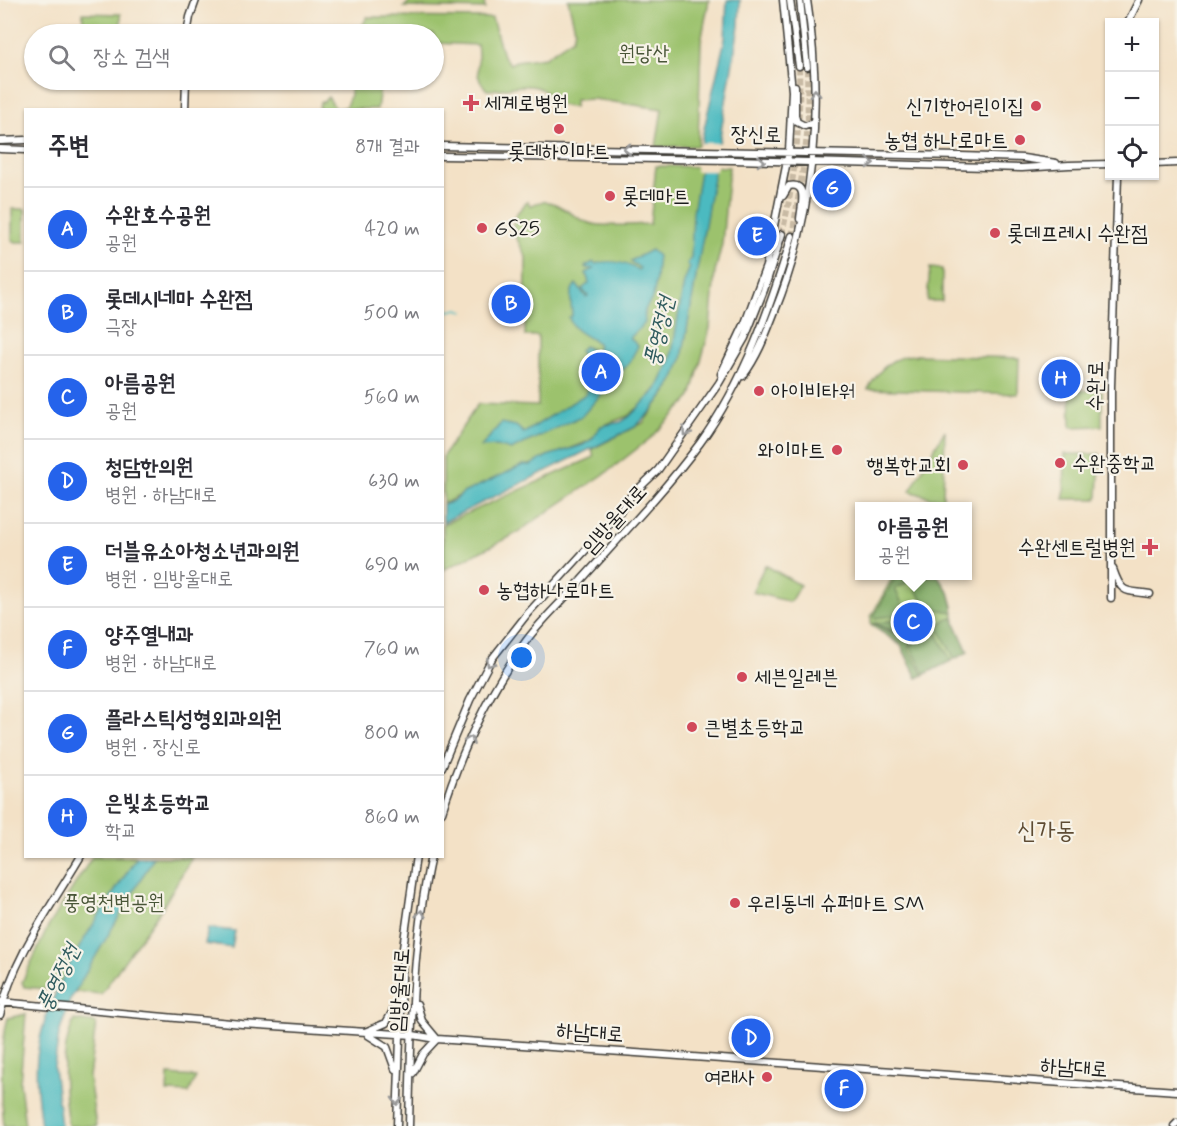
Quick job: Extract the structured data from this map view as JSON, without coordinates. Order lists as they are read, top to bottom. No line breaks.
{"streets":{"main road":["장신로","수완로","임방울대로","하남대로"]},"crossings":[["임방울대로","하남대로"]],"districts":["신가동"],"water":["풍영정천"],"parks":["원당산","풍영천변공원"],"places":{"health":["세계로병원","수완센트럴병원"],"other":["신기한어린이집","롯데하이마트","농협 하나로마트","롯데마트","GS25","롯데프레시 수완점","아이비타워","와이마트","수완중학교","행복한교회","농협하나로마트","세븐일레븐","큰별초등학교","우리동네 슈퍼마트 SM","여래사"]},"page":{"map_buttons":["+","−"],"search":"장소 검색","heading":["주변","8개 결과"],"pins":["G","E","B","A","H","C","D","F"],"list":[{"mark":"A","name":"수완호수공원","note":"공원","value":"420 m"},{"mark":"B","name":"롯데시네마 수완점","note":"극장","value":"500 m"},{"mark":"C","name":"아름공원","note":"공원","value":"560 m"},{"mark":"D","name":"청담한의원","note":"병원 · 하남대로","value":"630 m"},{"mark":"E","name":"더블유소아청소년과의원","note":"병원 · 임방울대로","value":"690 m"},{"mark":"F","name":"양주열내과","note":"병원 · 하남대로","value":"760 m"},{"mark":"G","name":"플라스틱성형외과의원","note":"병원 · 장신로","value":"800 m"},{"mark":"H","name":"은빛초등학교","note":"학교","value":"860 m"}],"popup":["아름공원","공원"]}}
